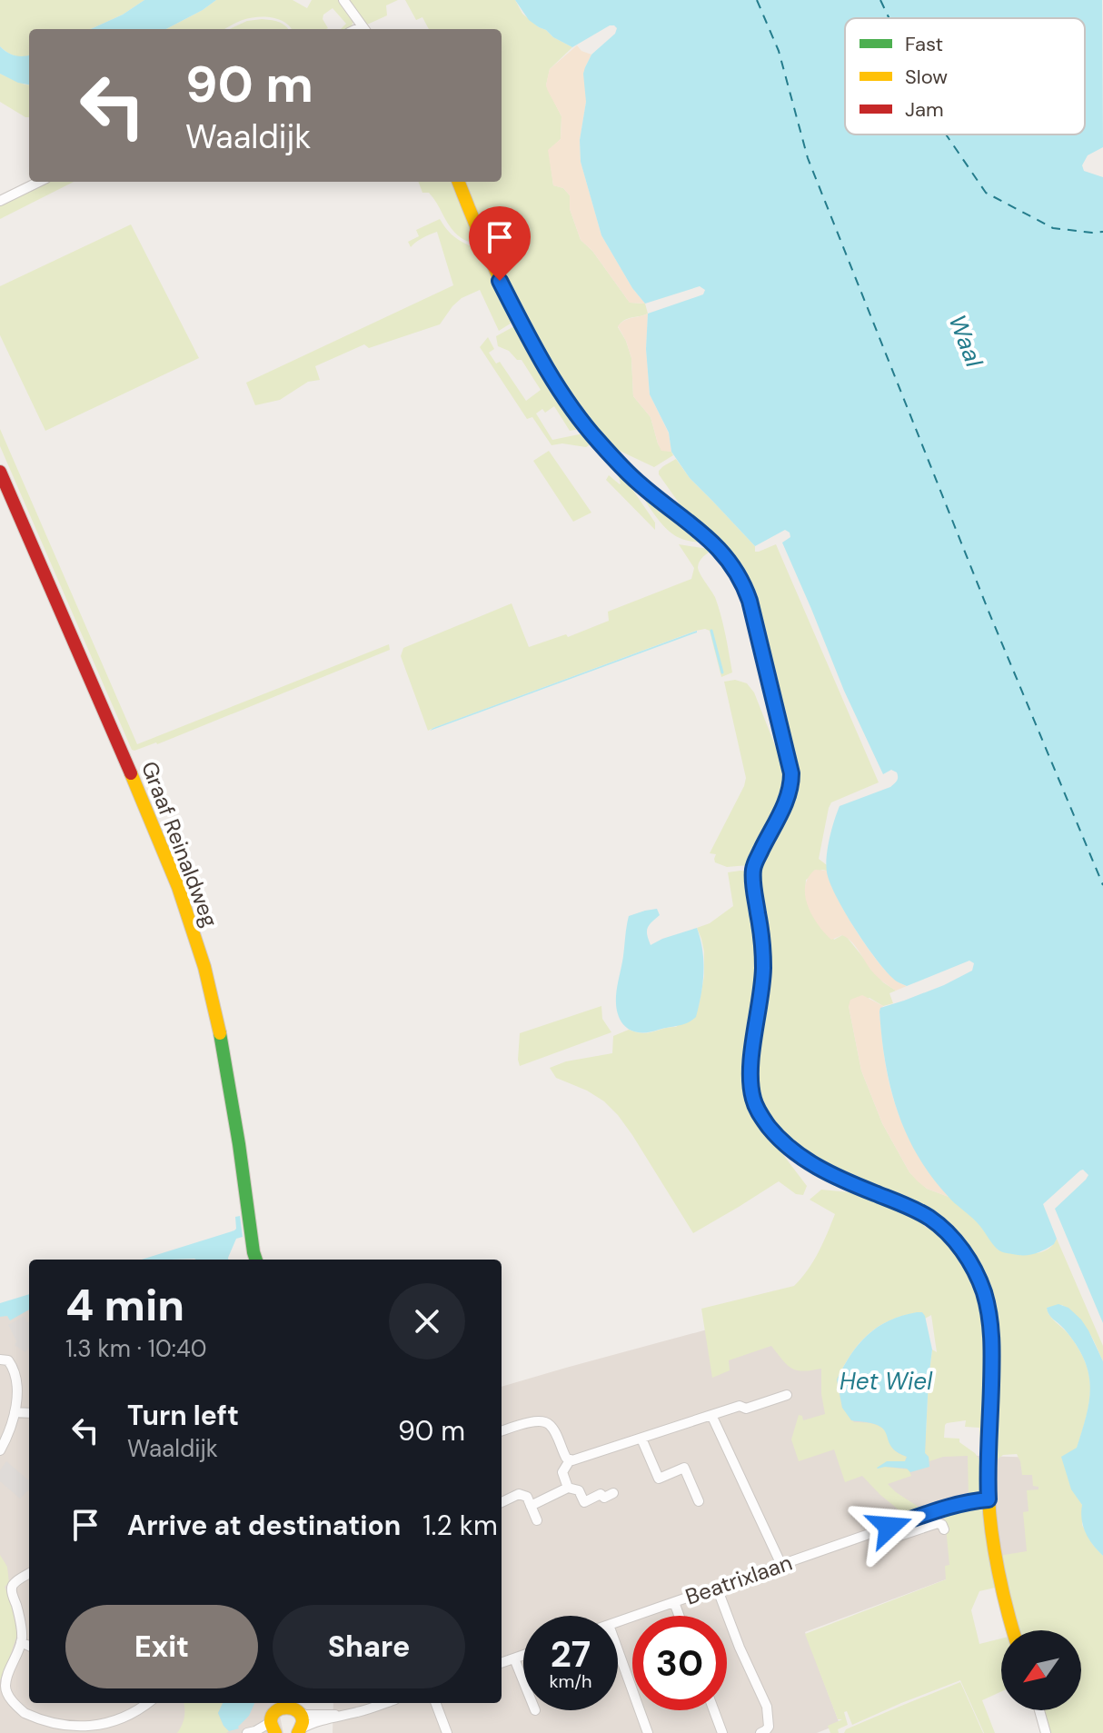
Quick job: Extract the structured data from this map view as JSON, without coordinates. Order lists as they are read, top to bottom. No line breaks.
{"streets":{"street":["Graaf Reinaldweg","Beatrixlaan"]},"water":["Waal","Het Wiel"],"legend":["Fast","Slow","Jam"],"north":"bottom left","page":{"turn":["90 m","Waaldijk"],"heading":["4 min","1.3 km · 10:40"],"list":[{"name":"Turn left","note":"Waaldijk","value":"90 m"},{"name":"Arrive at destination","value":"1.2 km"}],"buttons":["Exit","Share"],"speed":"27 km/h","limit":"30"}}
